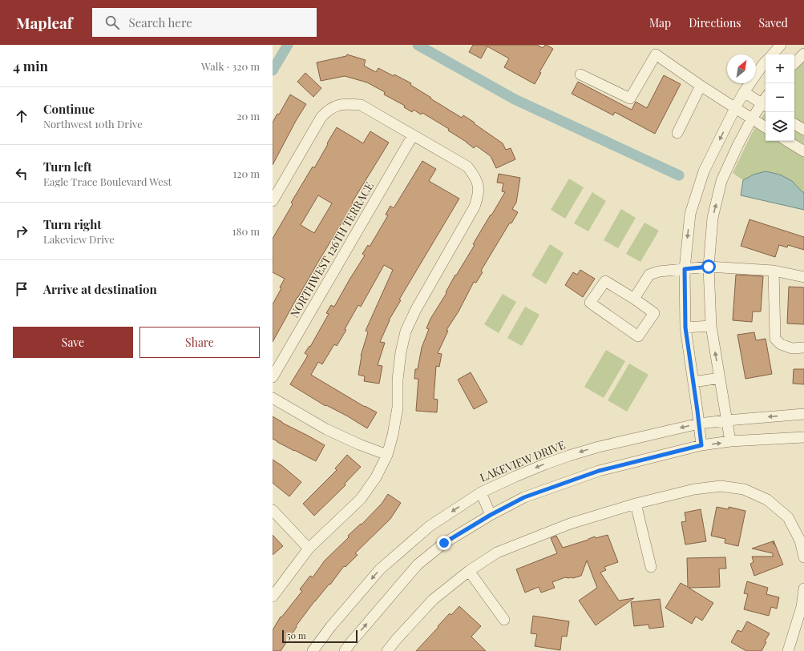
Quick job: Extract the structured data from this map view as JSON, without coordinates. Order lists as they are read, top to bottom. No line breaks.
{"streets":{"street":["NORTHWEST 126TH TERRACE","LAKEVIEW DRIVE"]},"scale_bar":"50 m","north":"top right","page":{"header":"Mapleaf","search":"Search here","nav":["Map","Directions","Saved"],"heading":["4 min","Walk · 320 m"],"map_buttons":["+","−"],"list":[["Continue","Northwest 10th Drive","20 m"],["Turn left","Eagle Trace Boulevard West","120 m"],["Turn right","Lakeview Drive","180 m"],"Arrive at destination"],"buttons":["Save","Share"],"scale":"50 m"}}
